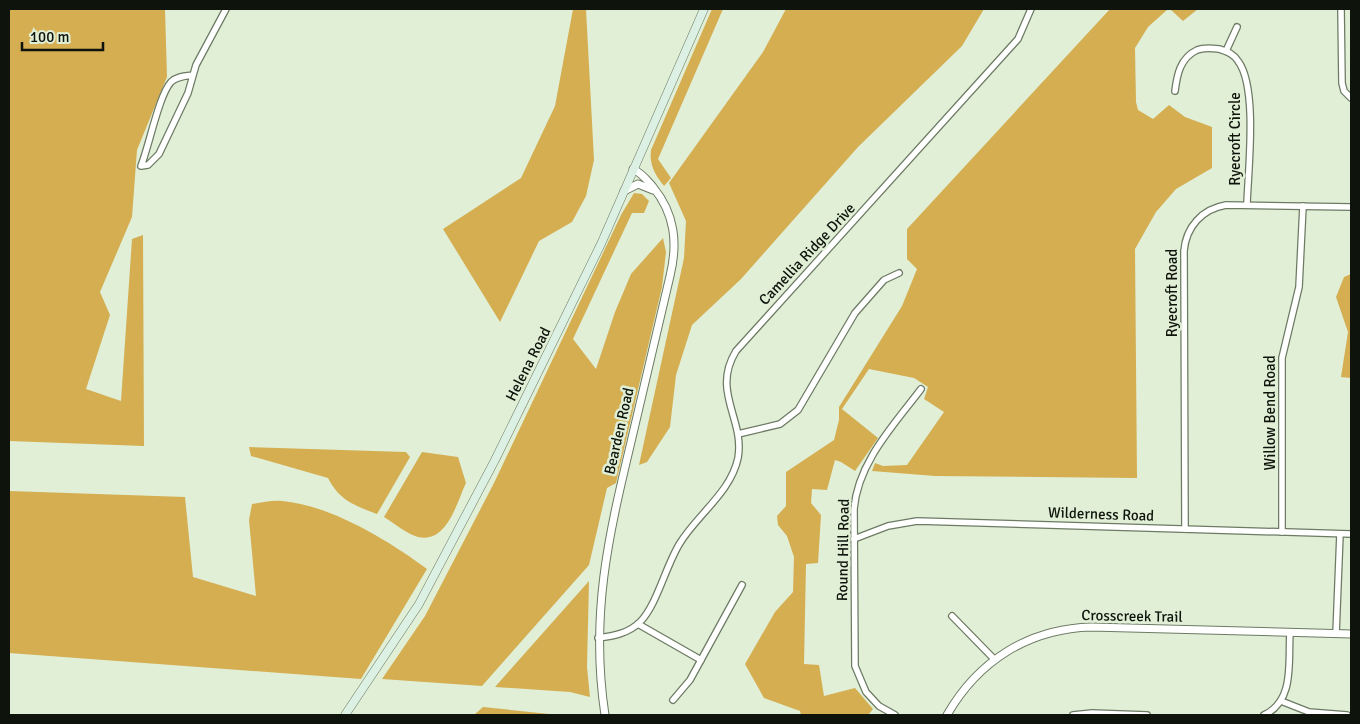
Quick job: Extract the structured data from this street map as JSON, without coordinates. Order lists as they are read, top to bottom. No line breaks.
{"streets":{"main road":["Helena Road"],"street":["Ryecroft Circle","Camellia Ridge Drive","Ryecroft Road","Willow Bend Road","Bearden Road","Wilderness Road","Round Hill Road","Crosscreek Trail"]},"crossings":[["Ryecroft Circle","Ryecroft Road"],["Ryecroft Road","Willow Bend Road"],["Ryecroft Road","Wilderness Road"],["Helena Road","Bearden Road"],["Willow Bend Road","Wilderness Road"],["Wilderness Road","Round Hill Road"]],"scale_bar":"100 m"}
